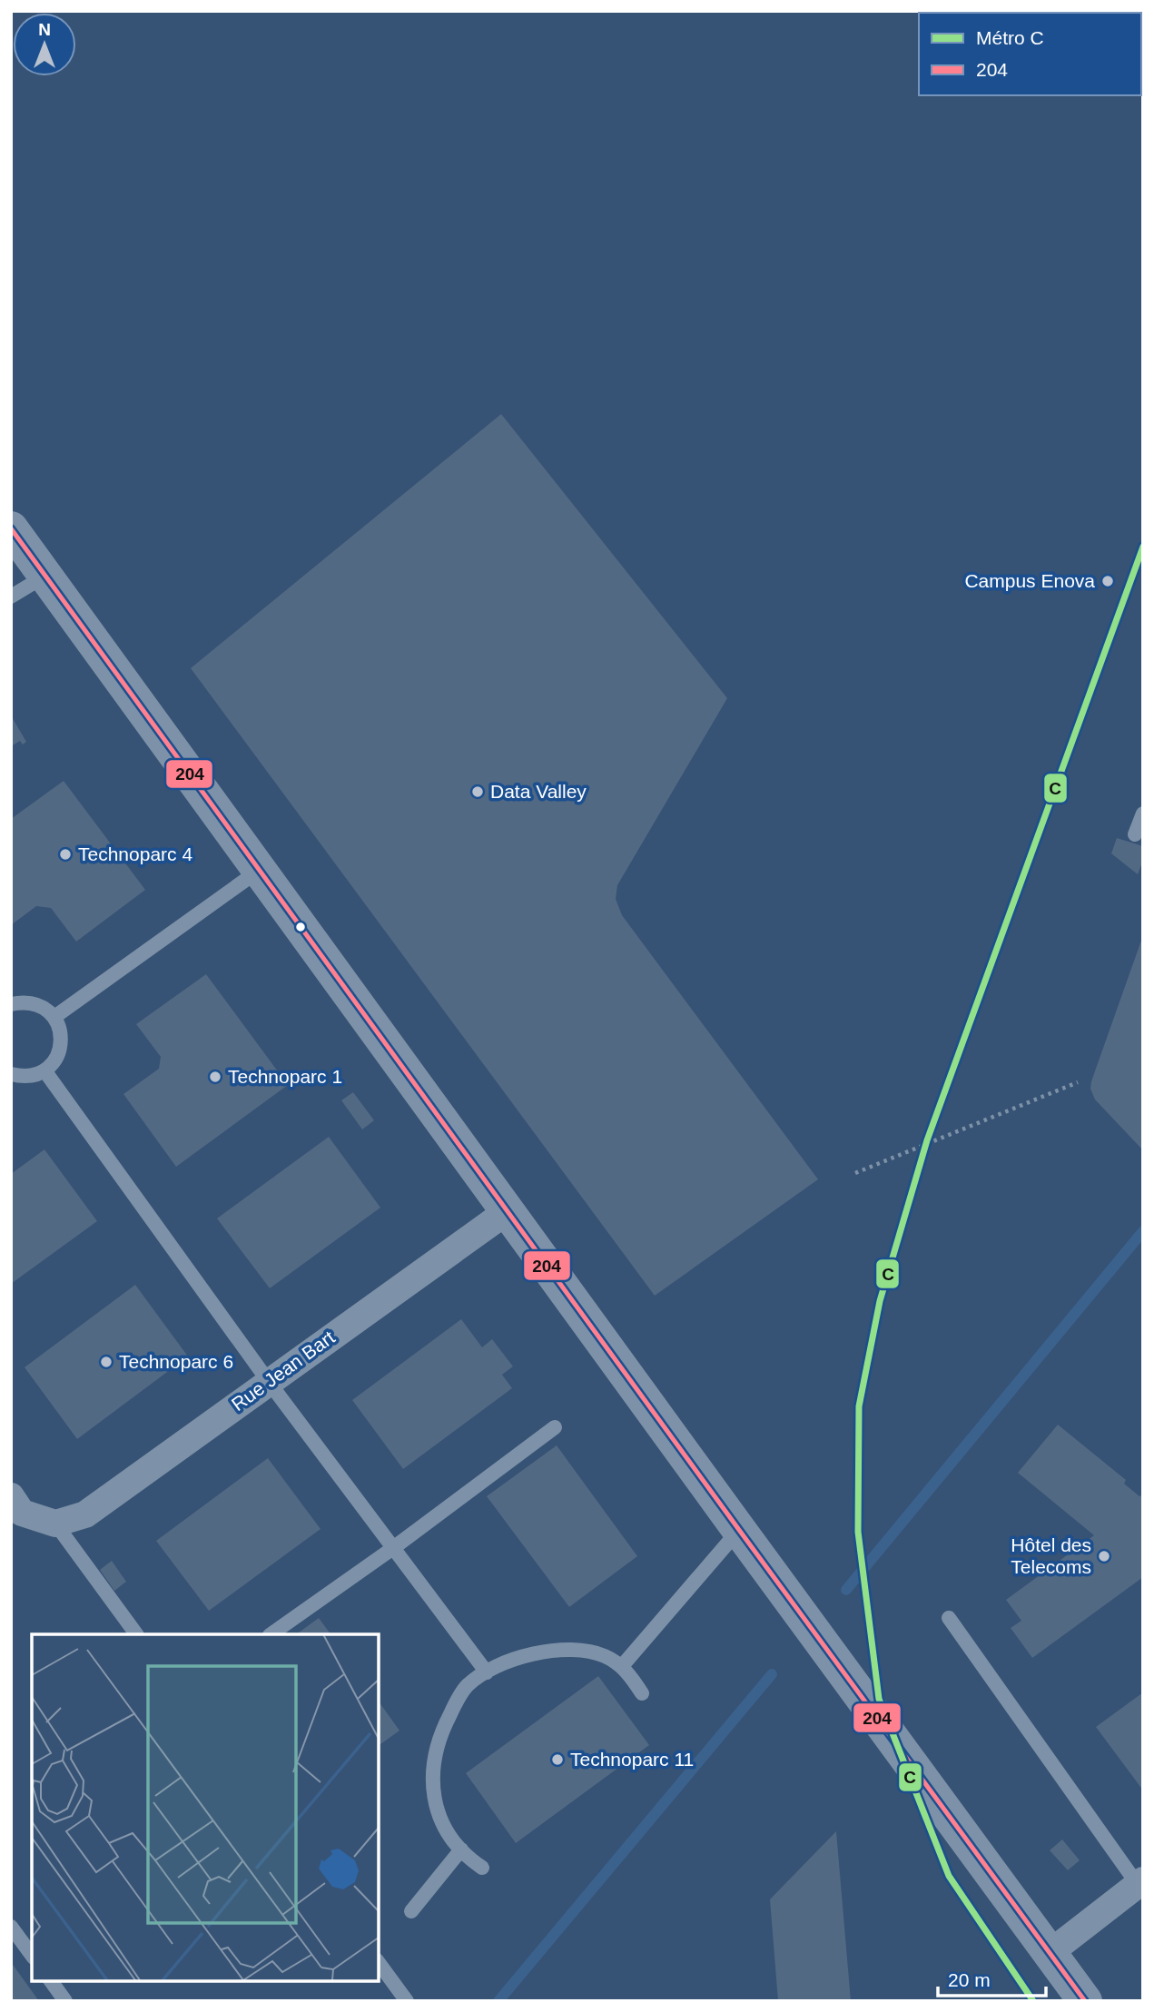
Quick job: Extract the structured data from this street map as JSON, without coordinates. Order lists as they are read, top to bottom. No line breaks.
{"streets":{"street":["Rue Jean Bart"]},"places":["Campus Enova","Data Valley","Technoparc 4","Technoparc 1","Technoparc 6","Hôtel des Telecoms","Technoparc 11"],"lines":["transit line 204","metro line C"],"legend":["Métro C","204"],"scale_bar":"20 m","north":"top"}
